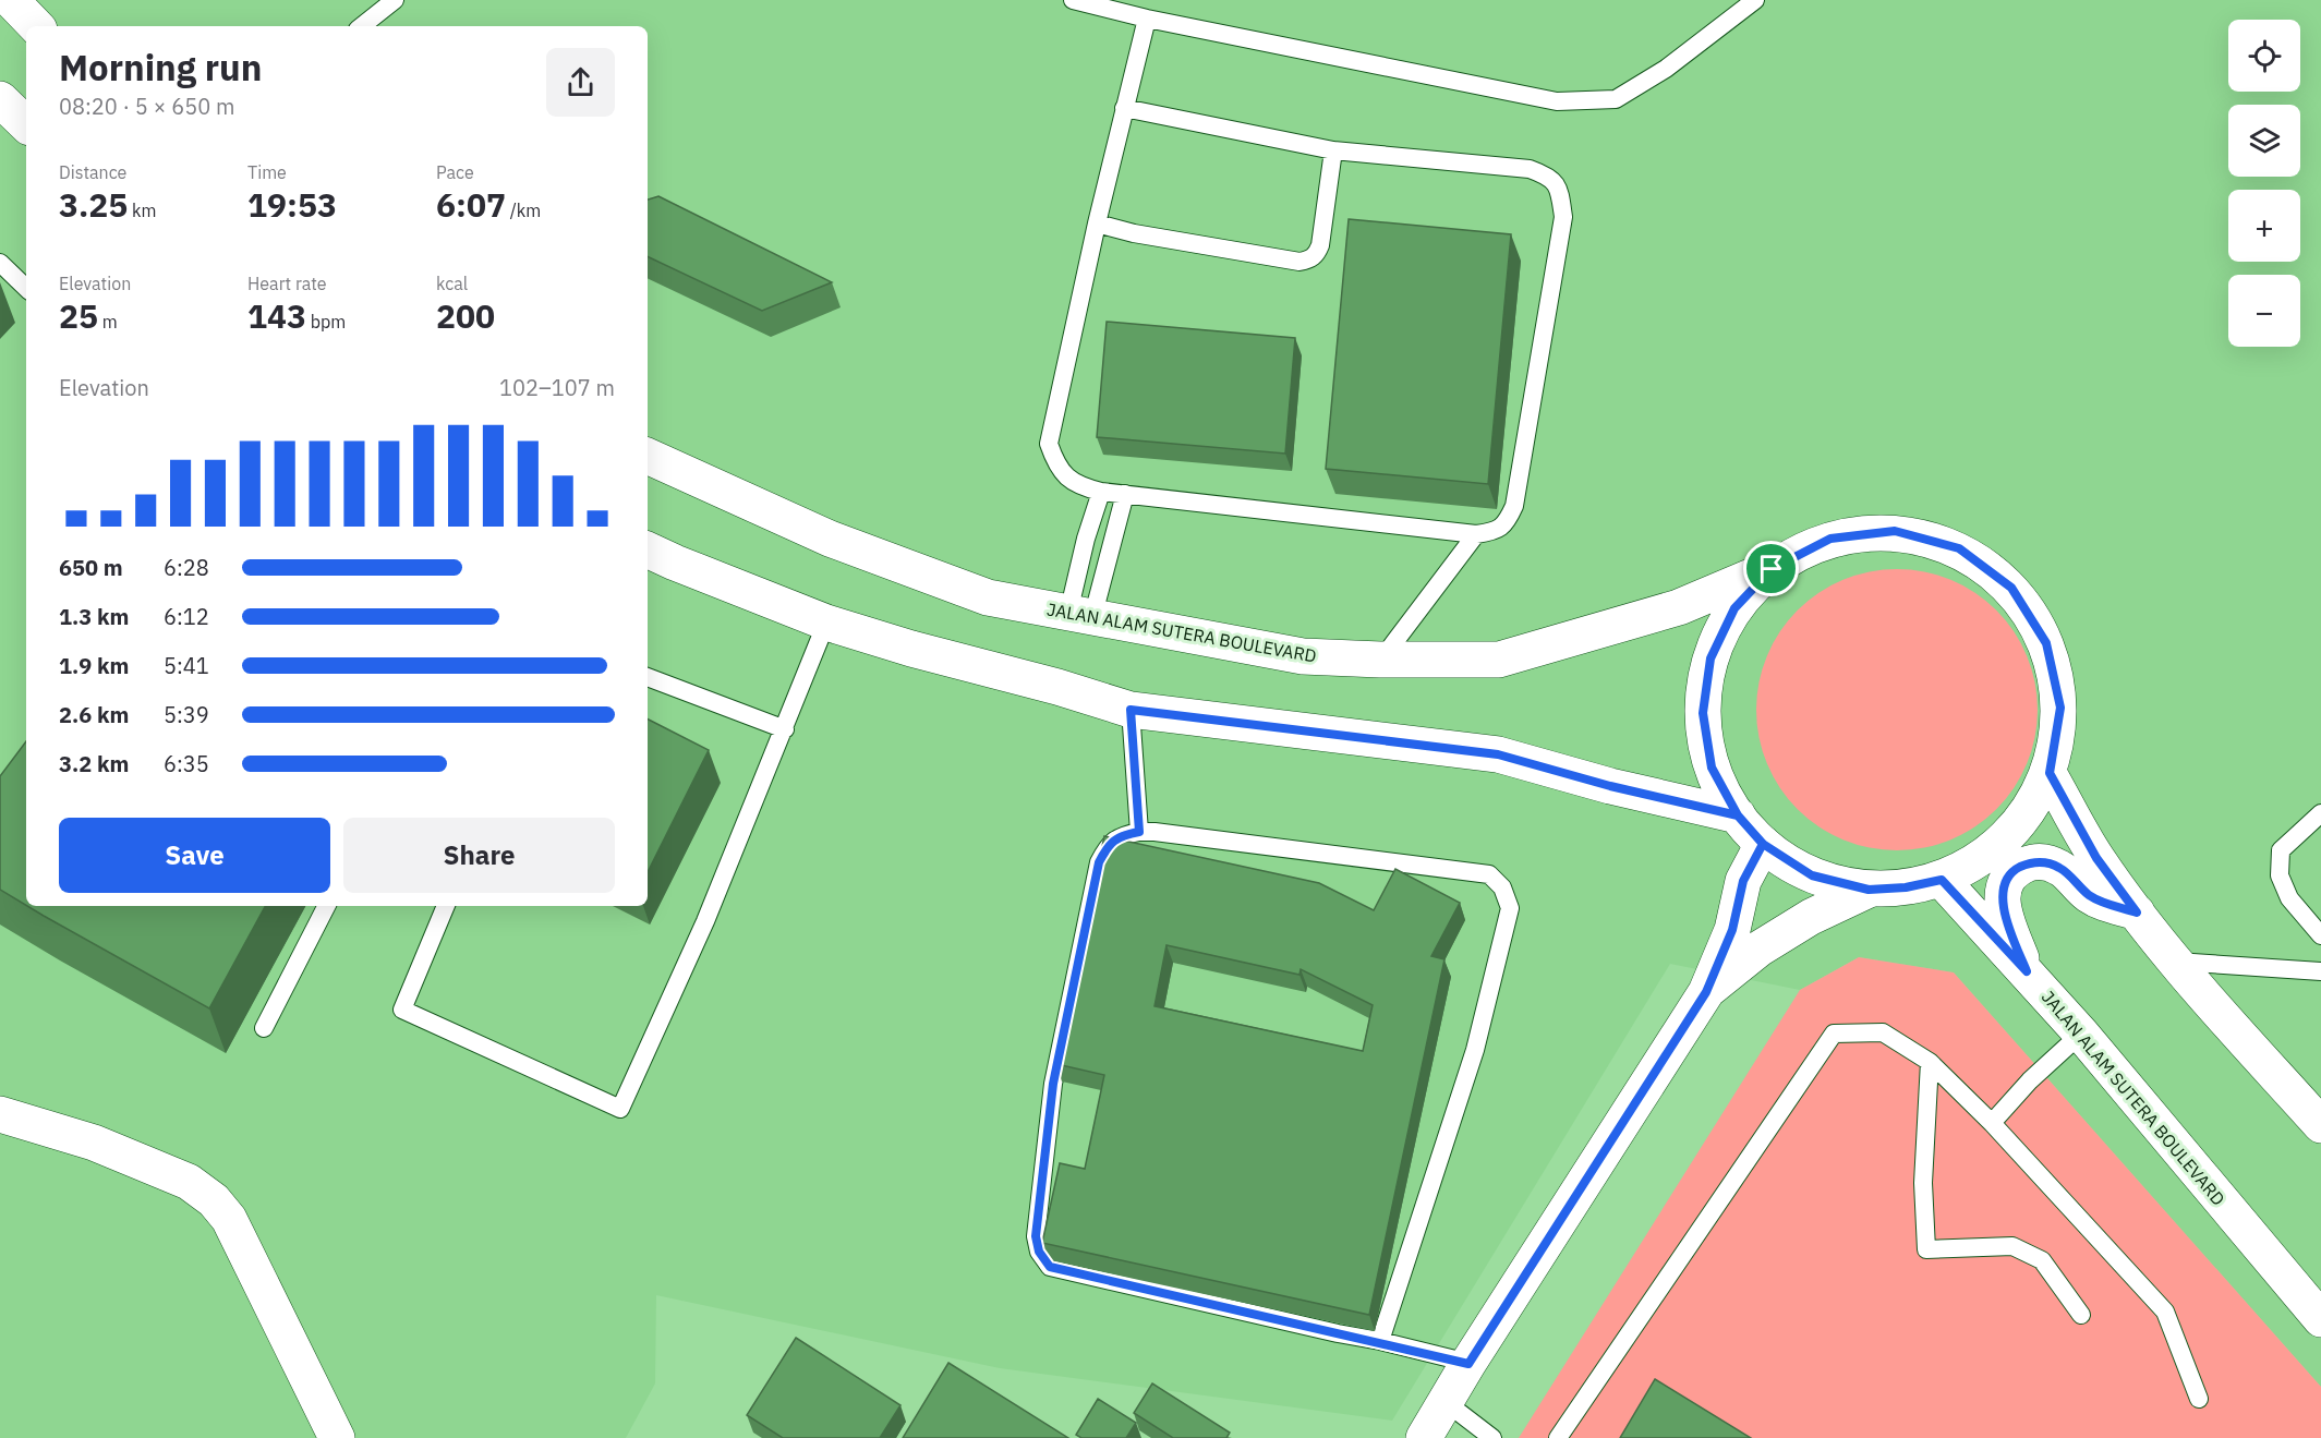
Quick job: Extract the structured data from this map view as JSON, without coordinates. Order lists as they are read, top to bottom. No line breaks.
{"streets":{"main road":["JALAN ALAM SUTERA BOULEVARD"]},"page":{"map_buttons":["+","−"],"heading":["Morning run","08:20 · 5 × 650 m"],"stats":[["Distance","3.25 km"],["Time","19:53"],["Pace","6:07 /km"],["Elevation","25 m"],["Heart rate","143 bpm"],["kcal","200"]],"chart":["Elevation","102–107 m"],"list":[{"name":"650 m","note":"6:28"},{"name":"1.3 km","note":"6:12"},{"name":"1.9 km","note":"5:41"},{"name":"2.6 km","note":"5:39"},{"name":"3.2 km","note":"6:35"}],"buttons":["Save","Share"]}}
